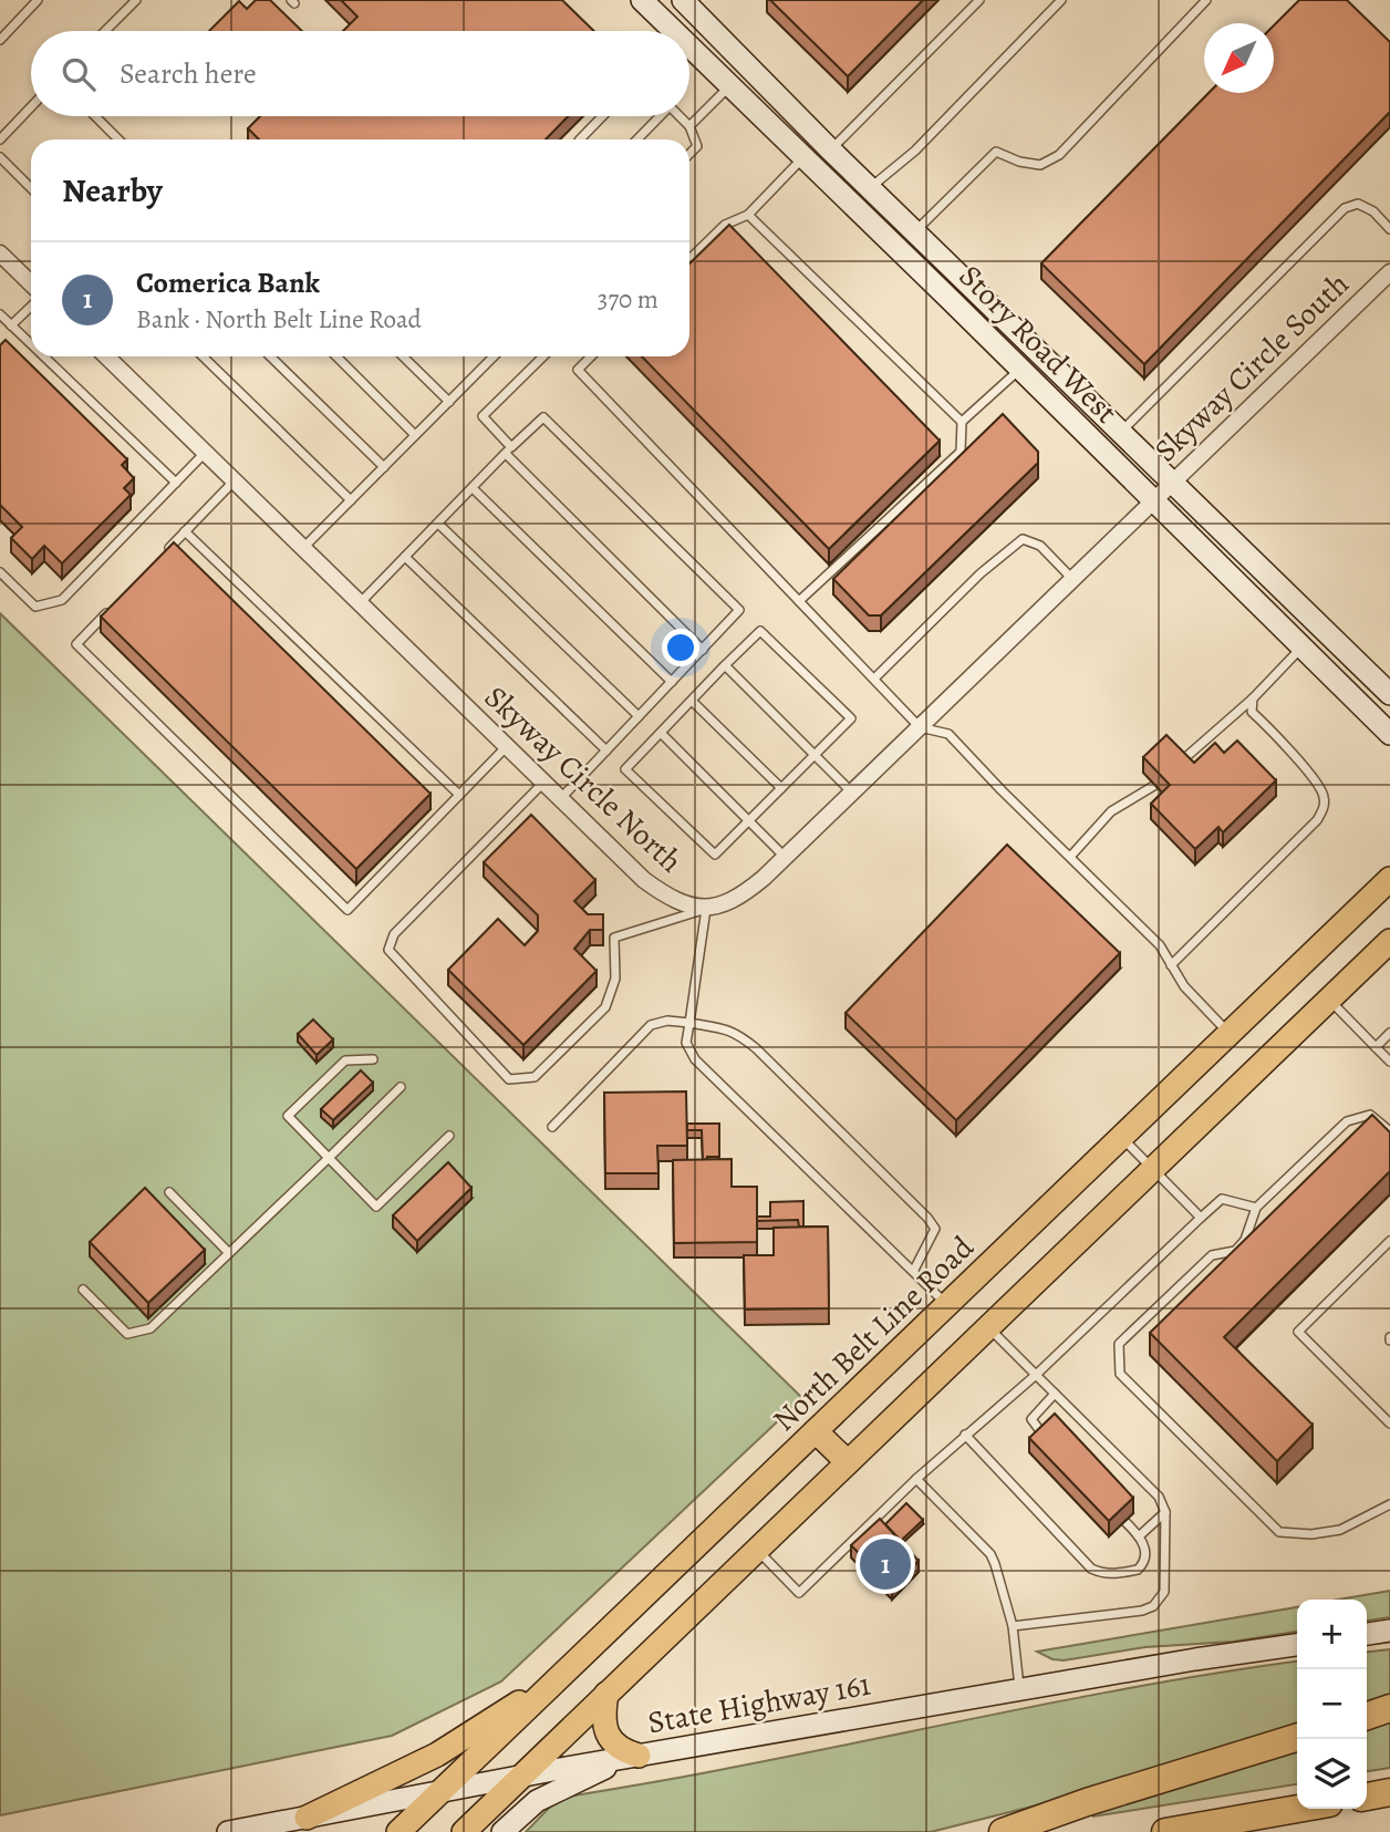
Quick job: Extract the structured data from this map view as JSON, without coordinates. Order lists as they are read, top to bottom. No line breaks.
{"streets":{"main road":["North Belt Line Road"],"street":["Story Road West","Skyway Circle South","Skyway Circle North","State Highway 161"]},"crossings":[["Story Road West","Skyway Circle South"],["North Belt Line Road","State Highway 161"]],"north":"bottom left","page":{"search":"Search here","heading":"Nearby","list":[{"mark":"1","name":"Comerica Bank","note":"Bank · North Belt Line Road","value":"370 m"}],"pins":"1","map_buttons":["+","−"]}}
